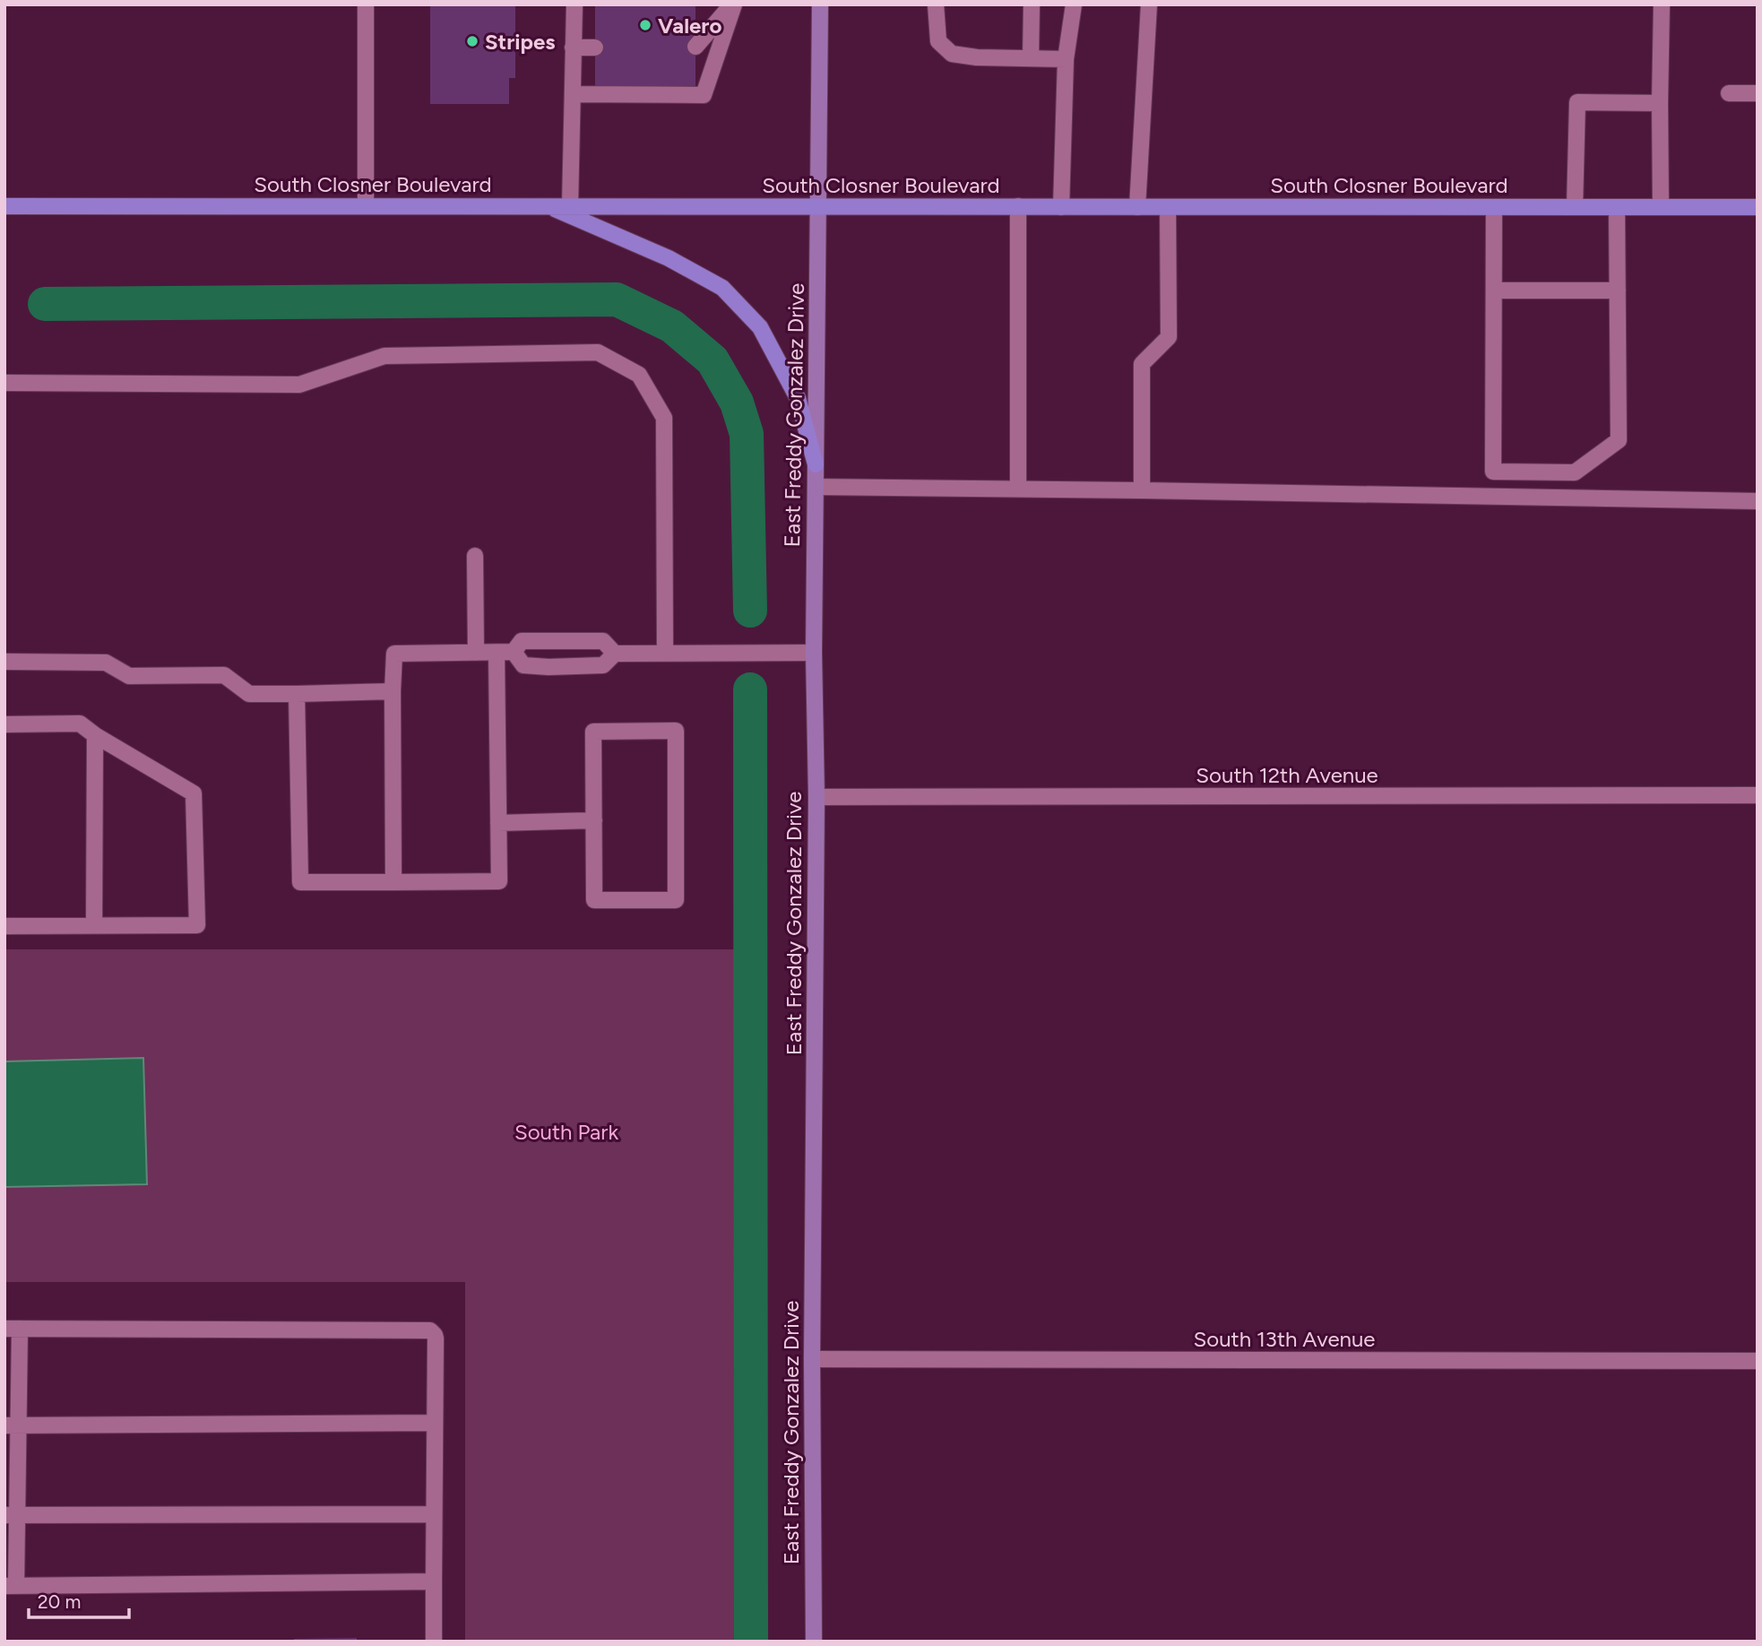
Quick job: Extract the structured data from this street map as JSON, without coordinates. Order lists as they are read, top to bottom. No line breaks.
{"streets":{"main road":["South Closner Boulevard","East Freddy Gonzalez Drive"],"street":["South 12th Avenue","South 13th Avenue"]},"crossings":[["South Closner Boulevard","East Freddy Gonzalez Drive"],["East Freddy Gonzalez Drive","South 12th Avenue"],["East Freddy Gonzalez Drive","South 13th Avenue"]],"parks":["South Park"],"places":["Valero","Stripes"],"scale_bar":"20 m"}
